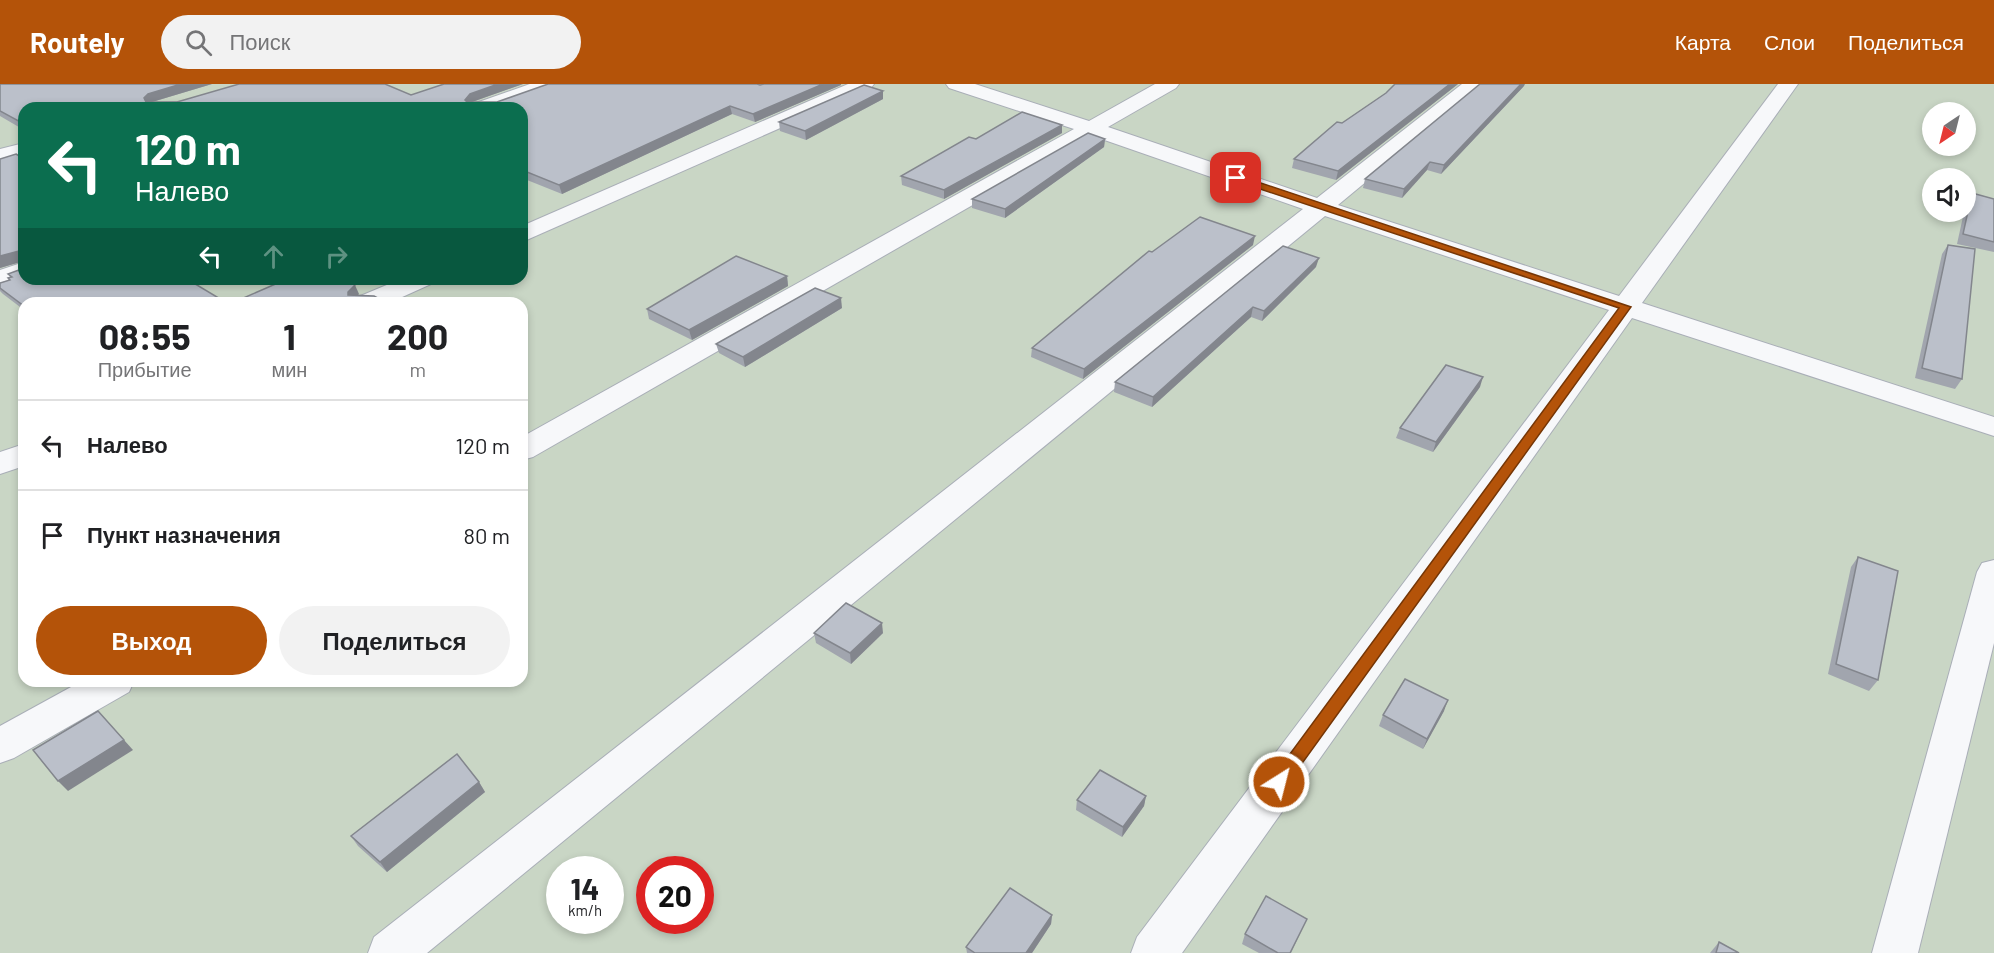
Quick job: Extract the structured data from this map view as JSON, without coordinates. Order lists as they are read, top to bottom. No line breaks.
{"north":"bottom left","page":{"header":"Routely","search":"Поиск","nav":["Карта","Слои","Поделиться"],"turn":["120 m","Налево"],"eta":["08:55","Прибытие","1","мин","200","m"],"list":[{"name":"Налево","value":"120 m"},{"name":"Пункт назначения","value":"80 m"}],"buttons":["Выход","Поделиться"],"speed":"14 km/h","limit":"20"}}
